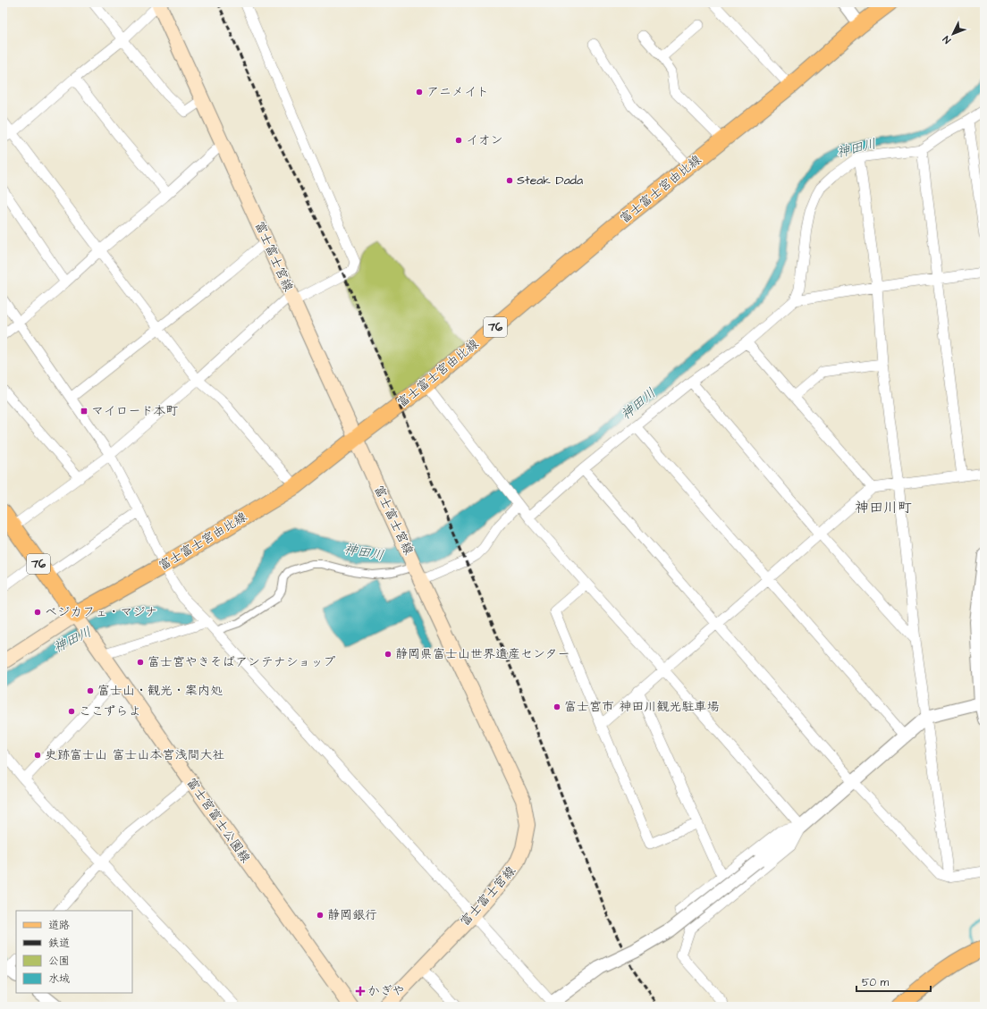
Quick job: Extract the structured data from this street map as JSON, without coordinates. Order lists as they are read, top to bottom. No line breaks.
{"streets":{"main road":["富士富士宮由比線","富士富士宮線","76","富士宮富士公園線"]},"crossings":[["富士富士宮由比線","富士富士宮線"],["富士富士宮由比線","76"],["富士富士宮由比線","富士宮富士公園線"],["76","富士宮富士公園線"]],"districts":["神田川町"],"water":["神田川"],"places":{"other":["アニメイト","イオン","Steak Dada","ベジカフェ・マジナ","静岡県富士山世界遺産センター","富士宮やきそばアンテナショップ","富士山・観光・案内処","富士宮市 神田川観光駐車場","ここずらよ","史跡富士山 富士山本宮浅間大社","静岡銀行"],"transit":["マイロード本町"],"health":["かぎや"]},"legend":["道路","鉄道","公園","水域"],"scale_bar":"50 m","north":"bottom left"}
